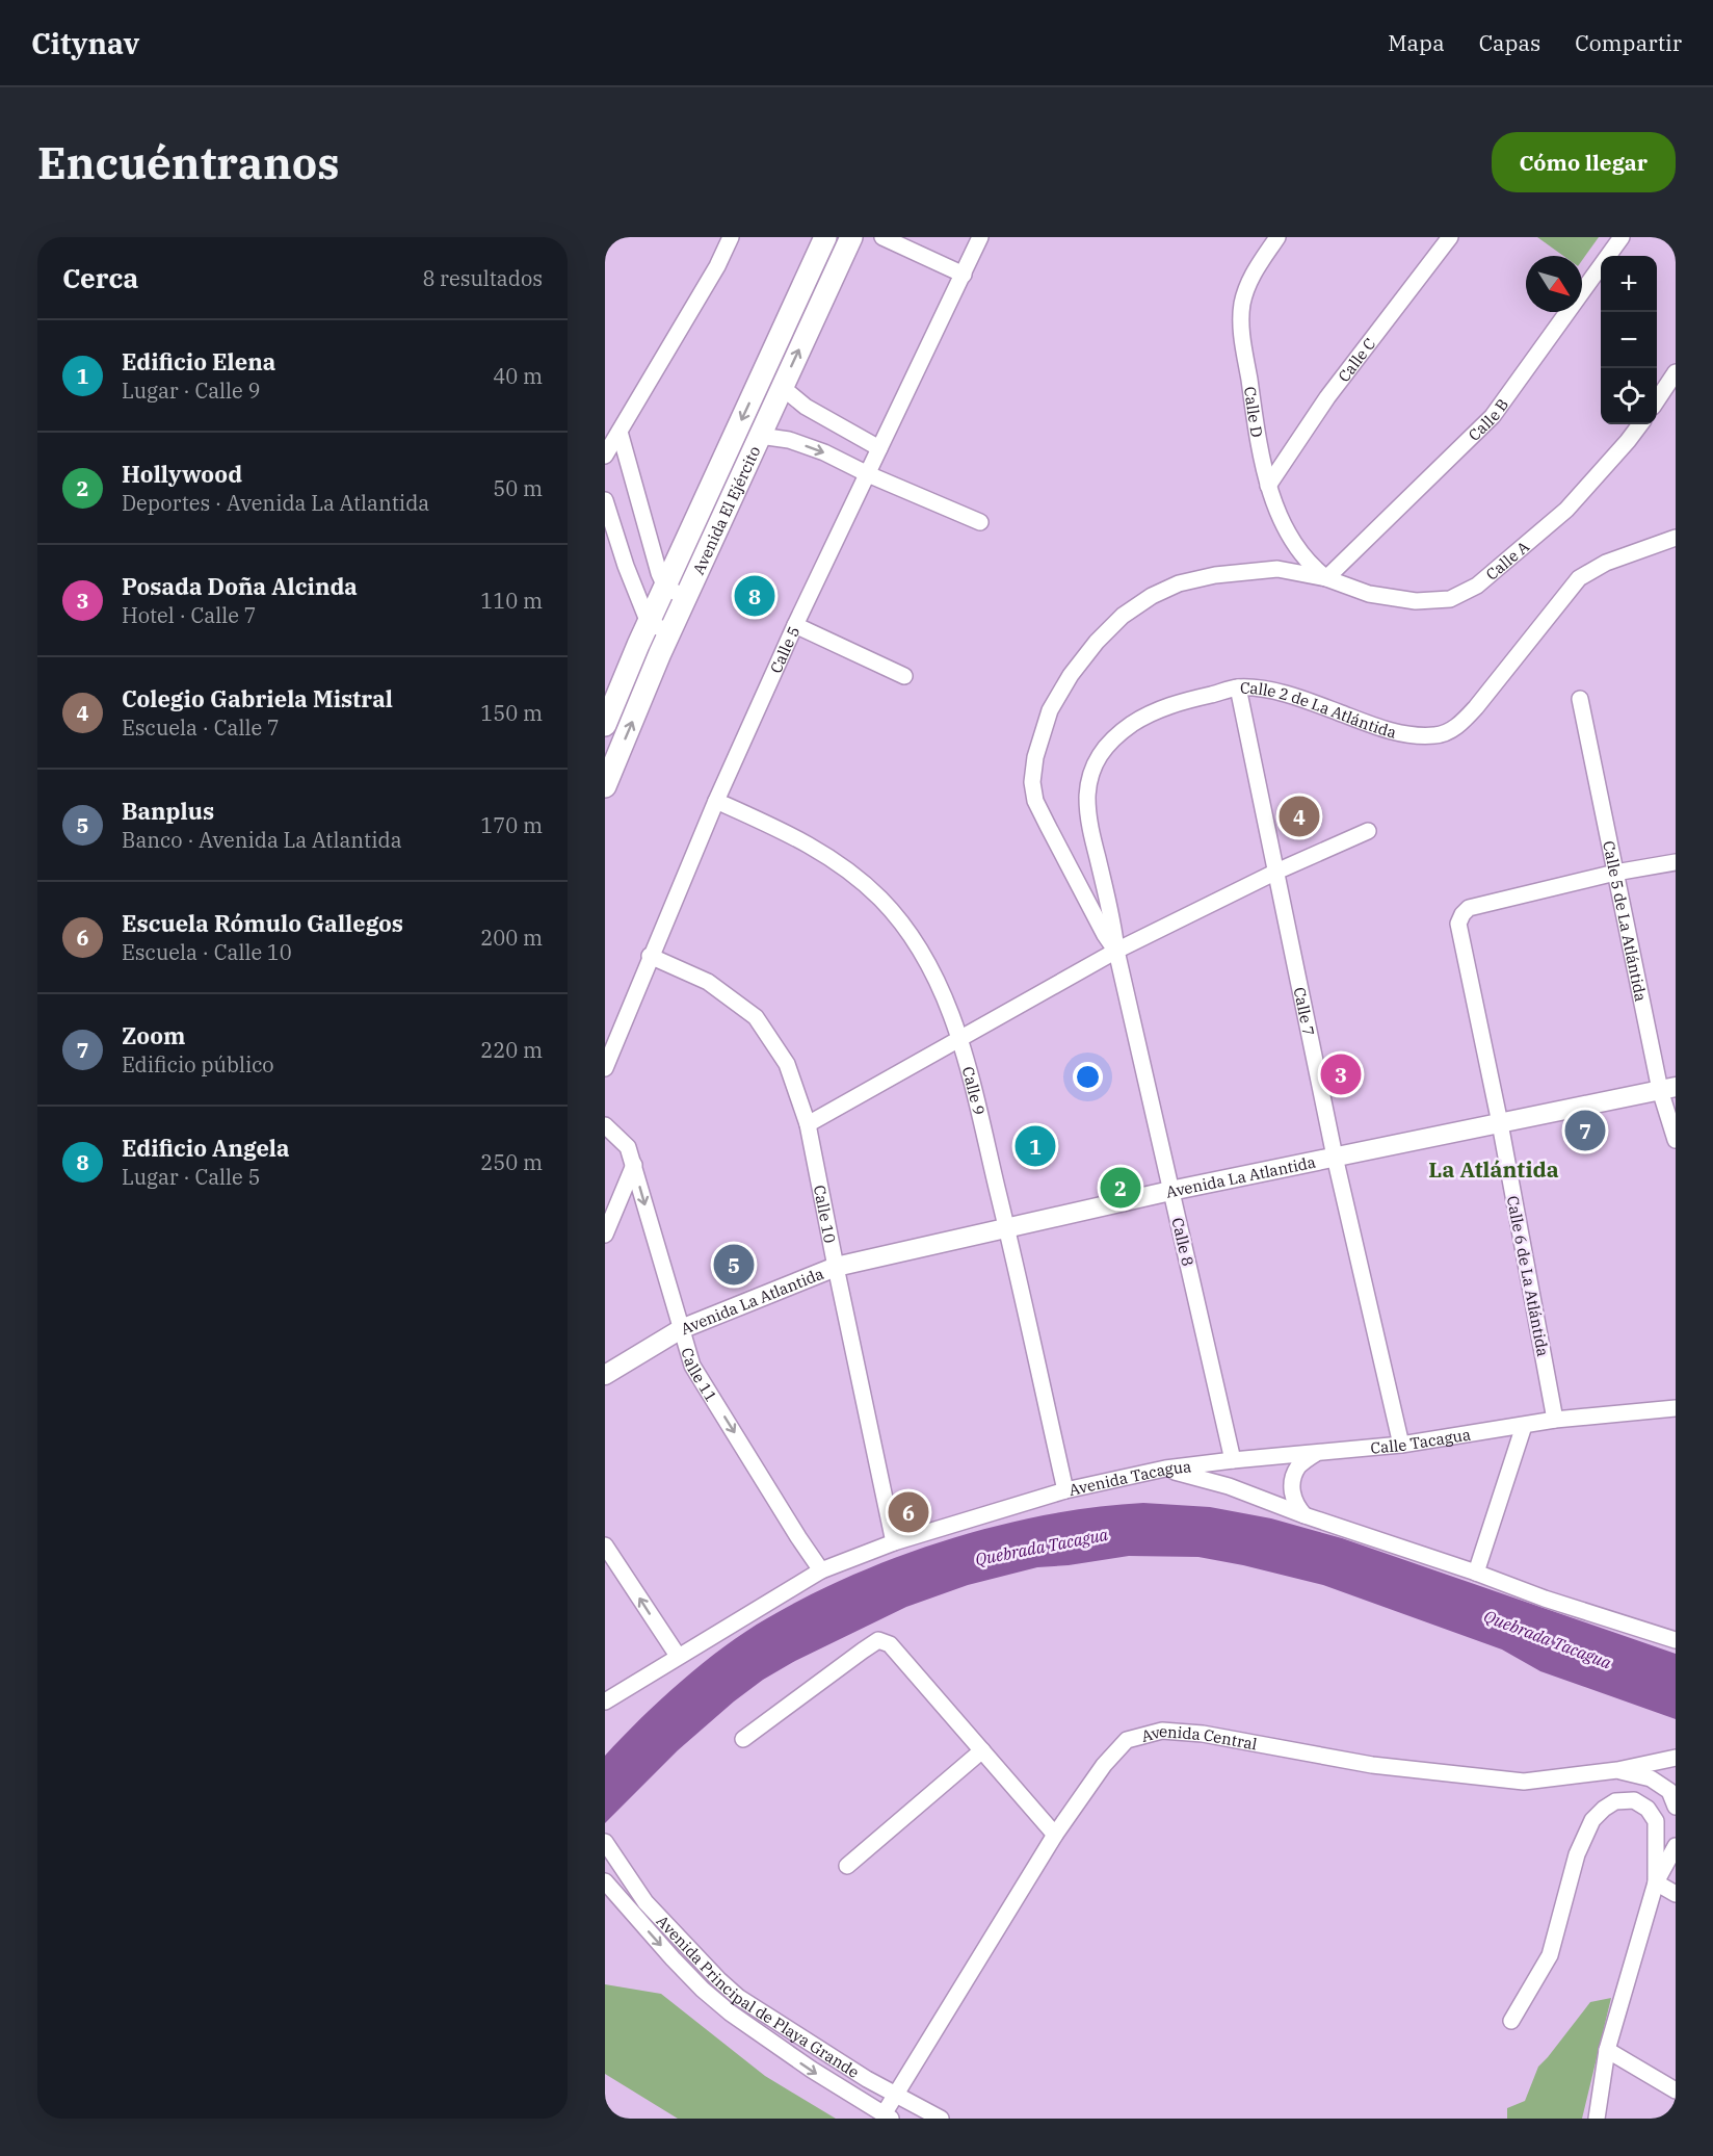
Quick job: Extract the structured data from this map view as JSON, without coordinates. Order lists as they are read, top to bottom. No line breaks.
{"streets":{"main road":["Avenida El Ejército"],"street":["Calle C","Calle D","Calle B","Calle A","Calle 5","Calle 2 de La Atlántida","Calle 5 de La Atlántida","Calle 7","Calle 9","Avenida La Atlantida","Calle 10","Calle 8","Calle 6 de La Atlántida","Calle 11","Calle Tacagua","Avenida Tacagua","Avenida Central","Avenida Principal de Playa Grande"]},"crossings":[["Calle C","Calle D"],["Calle D","Calle B"],["Calle D","Calle A"],["Calle B","Calle A"],["Calle 5","Calle 9"],["Calle 5","Calle 10"],["Calle 2 de La Atlántida","Calle 7"],["Calle 2 de La Atlántida","Calle 8"],["Calle 5 de La Atlántida","Avenida La Atlantida"],["Calle 5 de La Atlántida","Calle 6 de La Atlántida"],["Calle 7","Avenida La Atlantida"],["Calle 7","Calle Tacagua"],["Calle 9","Avenida La Atlantida"],["Calle 9","Avenida Tacagua"],["Avenida La Atlantida","Calle 10"],["Avenida La Atlantida","Calle 8"],["Avenida La Atlantida","Calle 6 de La Atlántida"],["Avenida La Atlantida","Calle 11"],["Calle 10","Avenida Tacagua"],["Calle 8","Calle Tacagua"],["Calle 6 de La Atlántida","Calle Tacagua"],["Calle 11","Avenida Tacagua"],["Calle Tacagua","Avenida Tacagua"],["Avenida Central","Avenida Principal de Playa Grande"]],"one_way":["Calle 11"],"districts":["La Atlántida"],"water":["Quebrada Tacagua"],"north":"bottom right","page":{"header":"Citynav","nav":["Mapa","Capas","Compartir"],"buttons":"Cómo llegar","title":"Encuéntranos","heading":["Cerca","8 resultados"],"map_buttons":["+","−"],"list":[{"mark":"1","name":"Edificio Elena","note":"Lugar · Calle 9","value":"40 m"},{"mark":"2","name":"Hollywood","note":"Deportes · Avenida La Atlantida","value":"50 m"},{"mark":"3","name":"Posada Doña Alcinda","note":"Hotel · Calle 7","value":"110 m"},{"mark":"4","name":"Colegio Gabriela Mistral","note":"Escuela · Calle 7","value":"150 m"},{"mark":"5","name":"Banplus","note":"Banco · Avenida La Atlantida","value":"170 m"},{"mark":"6","name":"Escuela Rómulo Gallegos","note":"Escuela · Calle 10","value":"200 m"},{"mark":"7","name":"Zoom","note":"Edificio público","value":"220 m"},{"mark":"8","name":"Edificio Angela","note":"Lugar · Calle 5","value":"250 m"}],"pins":["8","4","3","7","1","2","5","6"]}}
